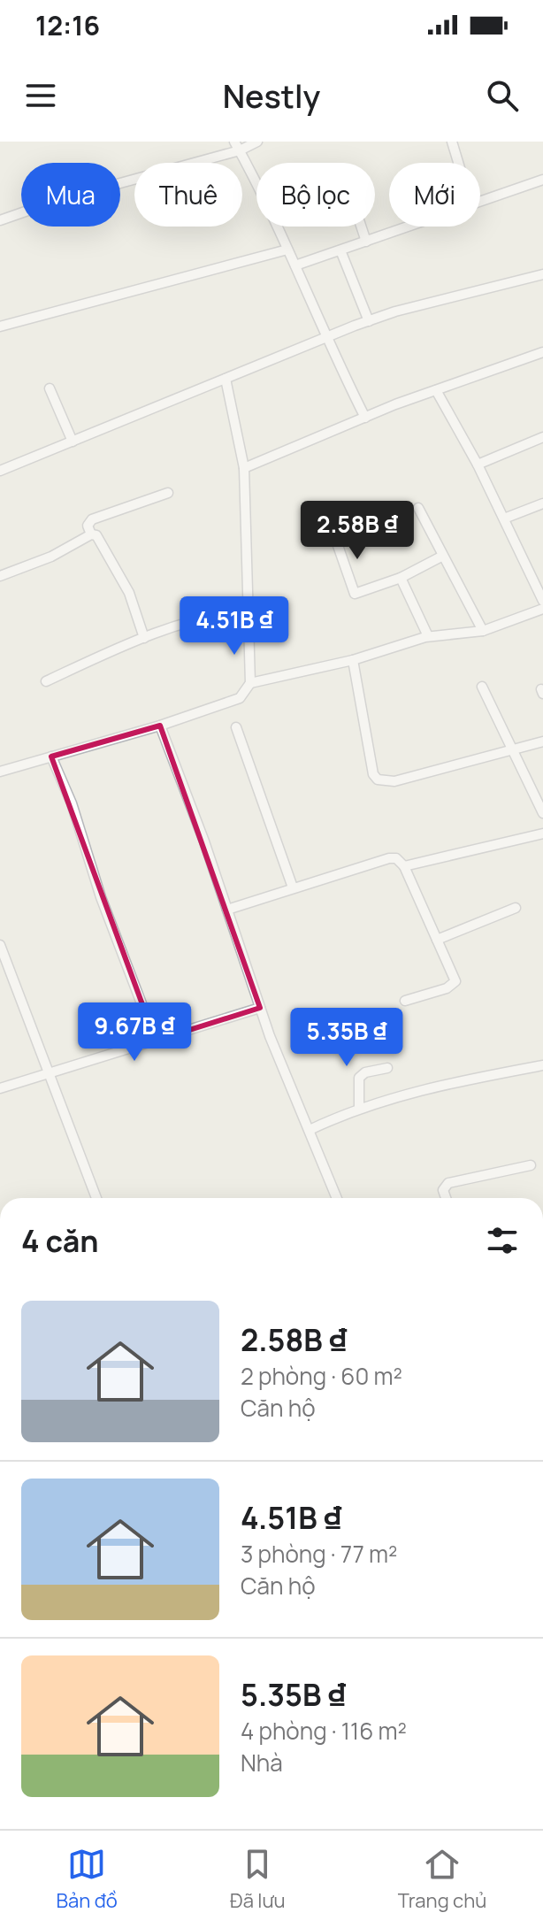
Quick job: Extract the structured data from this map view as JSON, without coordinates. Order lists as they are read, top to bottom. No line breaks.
{"page":{"status":"12:16","header":"Nestly","chip":["Mua","Thuê","Bộ lọc","Mới"],"price":["2.58B ₫","4.51B ₫","9.67B ₫","5.35B ₫"],"heading":"4 căn","list":[{"name":"2.58B ₫","note":"2 phòng · 60 m² · Căn hộ"},{"name":"4.51B ₫","note":"3 phòng · 77 m² · Căn hộ"},{"name":"5.35B ₫","note":"4 phòng · 116 m² · Nhà"}],"tabs":["Bản đồ","Đã lưu","Trang chủ"]}}
